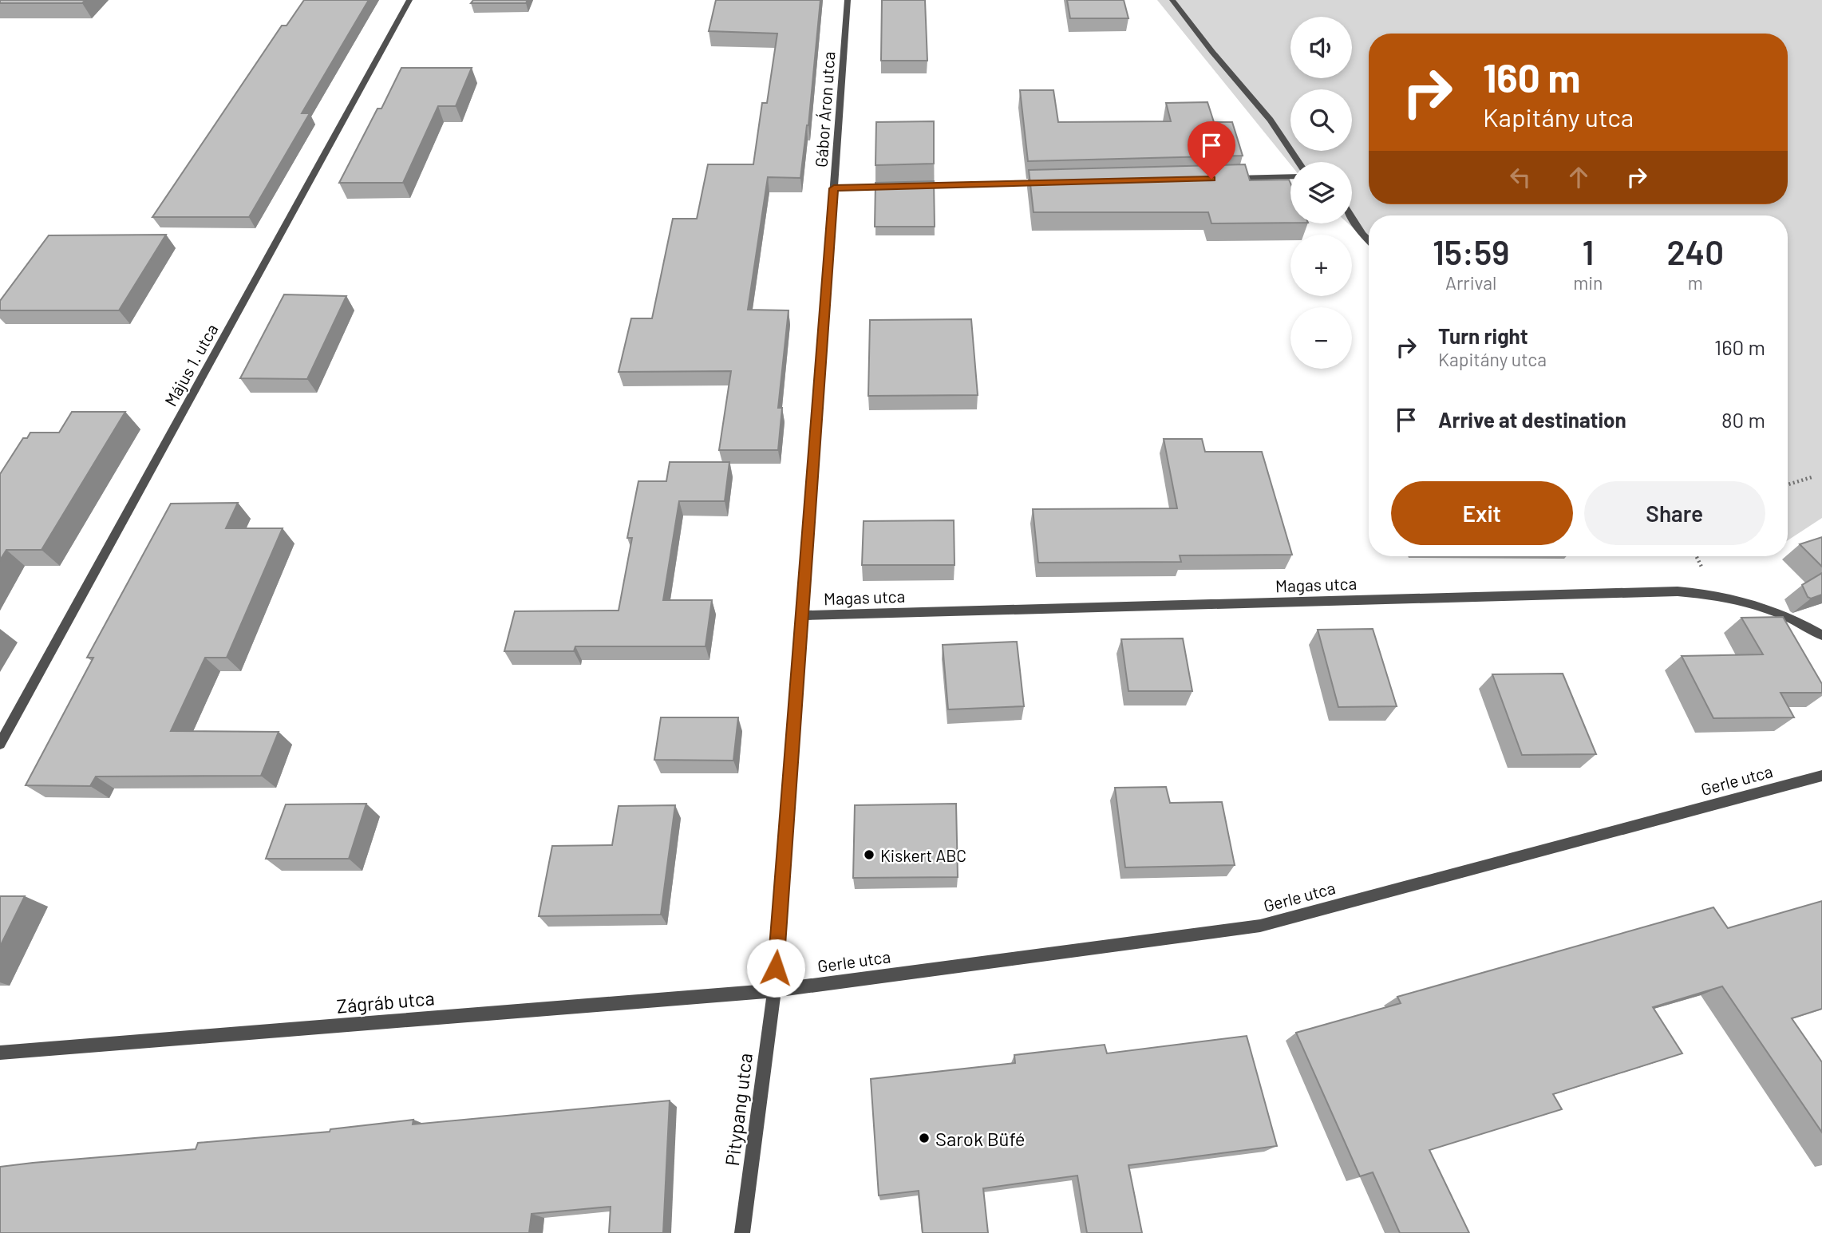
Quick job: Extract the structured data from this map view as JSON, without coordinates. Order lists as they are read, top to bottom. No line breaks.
{"streets":{"street":["Gábor Áron utca","Május 1. utca","Magas utca","Gerle utca","Zágráb utca","Pitypang utca"]},"crossings":[["Gábor Áron utca","Magas utca"],["Gábor Áron utca","Gerle utca"],["Gábor Áron utca","Zágráb utca"],["Gábor Áron utca","Pitypang utca"],["Gerle utca","Zágráb utca"],["Gerle utca","Pitypang utca"],["Zágráb utca","Pitypang utca"]],"places":["Kiskert ABC","Sarok Büfé"],"page":{"map_buttons":["+","−"],"turn":["160 m","Kapitány utca"],"eta":["15:59","Arrival","1","min","240","m"],"list":[{"name":"Turn right","note":"Kapitány utca","value":"160 m"},{"name":"Arrive at destination","value":"80 m"}],"buttons":["Exit","Share"]}}
